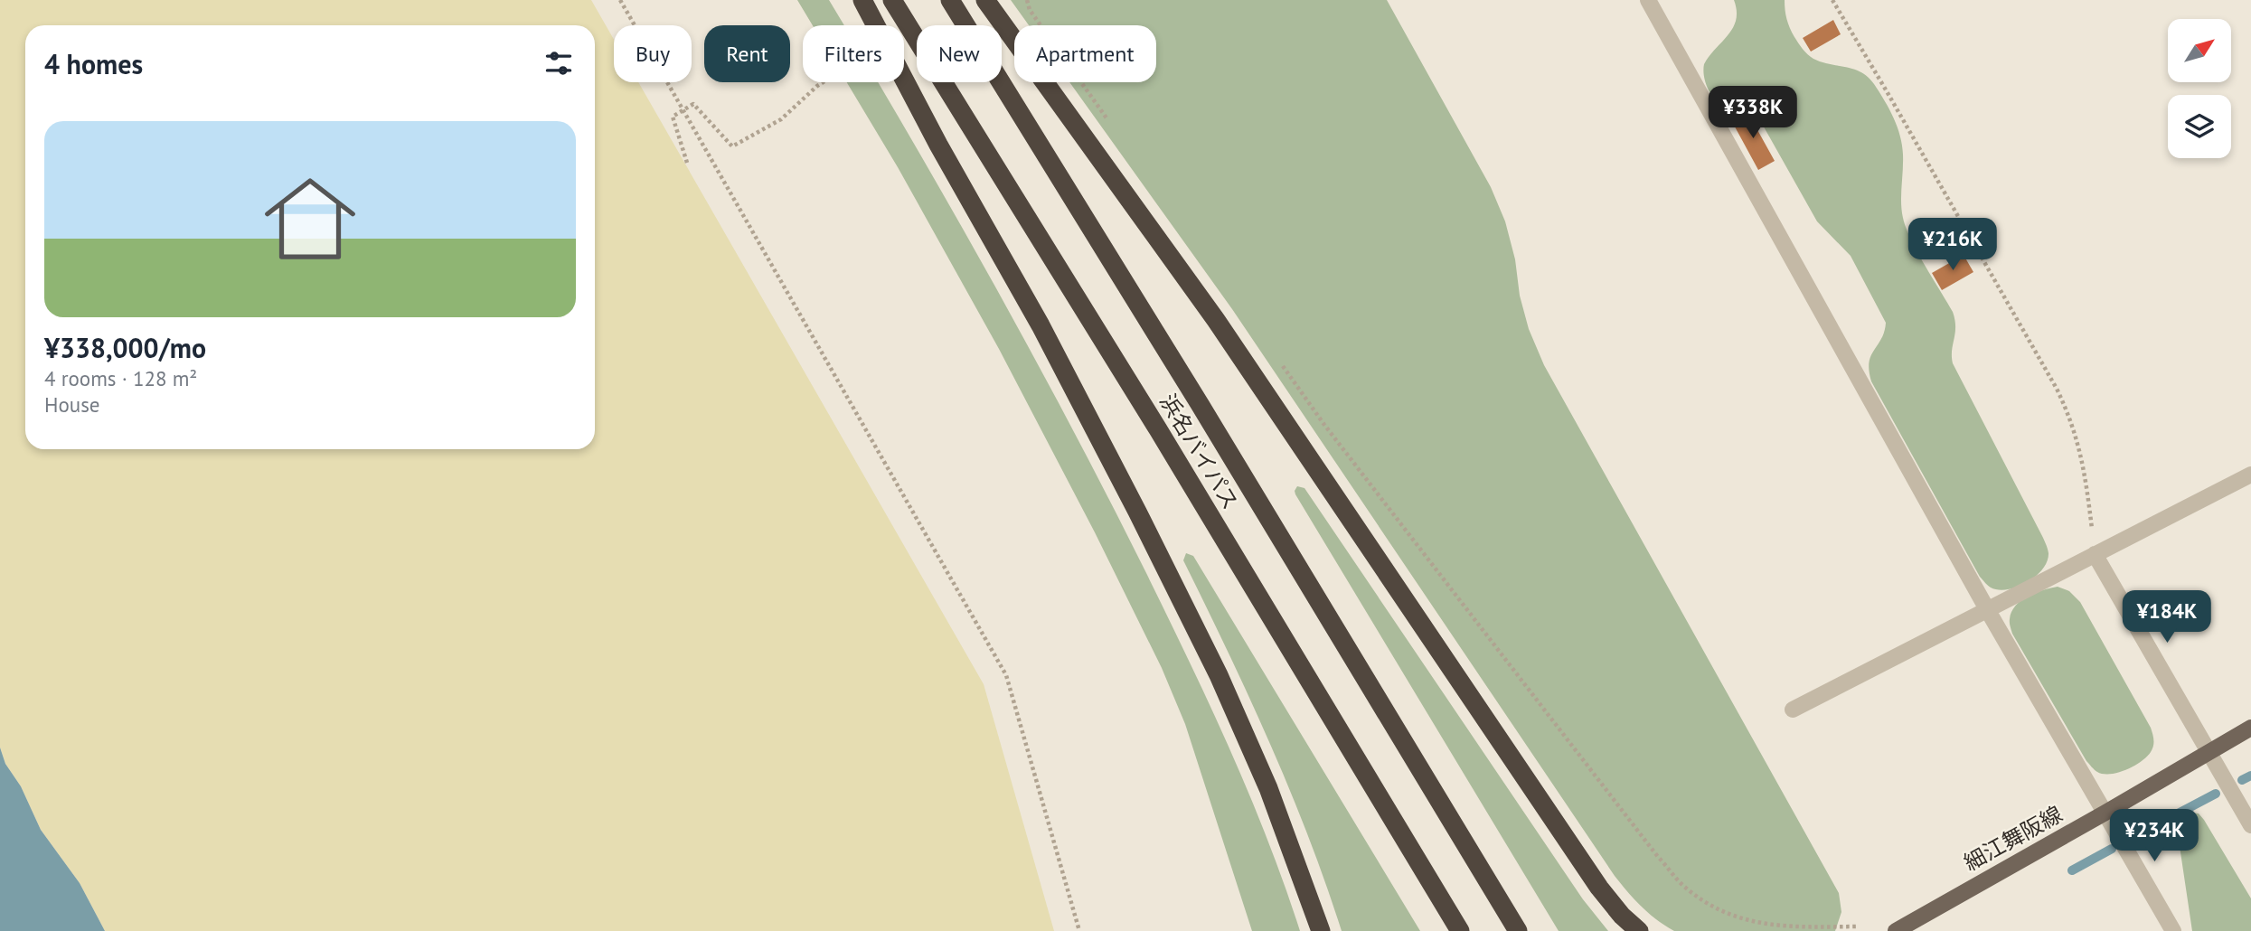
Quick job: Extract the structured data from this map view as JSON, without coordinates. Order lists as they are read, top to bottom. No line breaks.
{"streets":{"highway":["浜名バイパス"],"main road":["細江舞阪線"]},"north":"top right","page":{"chip":["Buy","Rent","Filters","New","Apartment"],"heading":"4 homes","price":["¥338K","¥216K","¥184K","¥234K"],"list":[{"name":"¥338,000/mo","note":"4 rooms · 128 m² · House"}]}}
